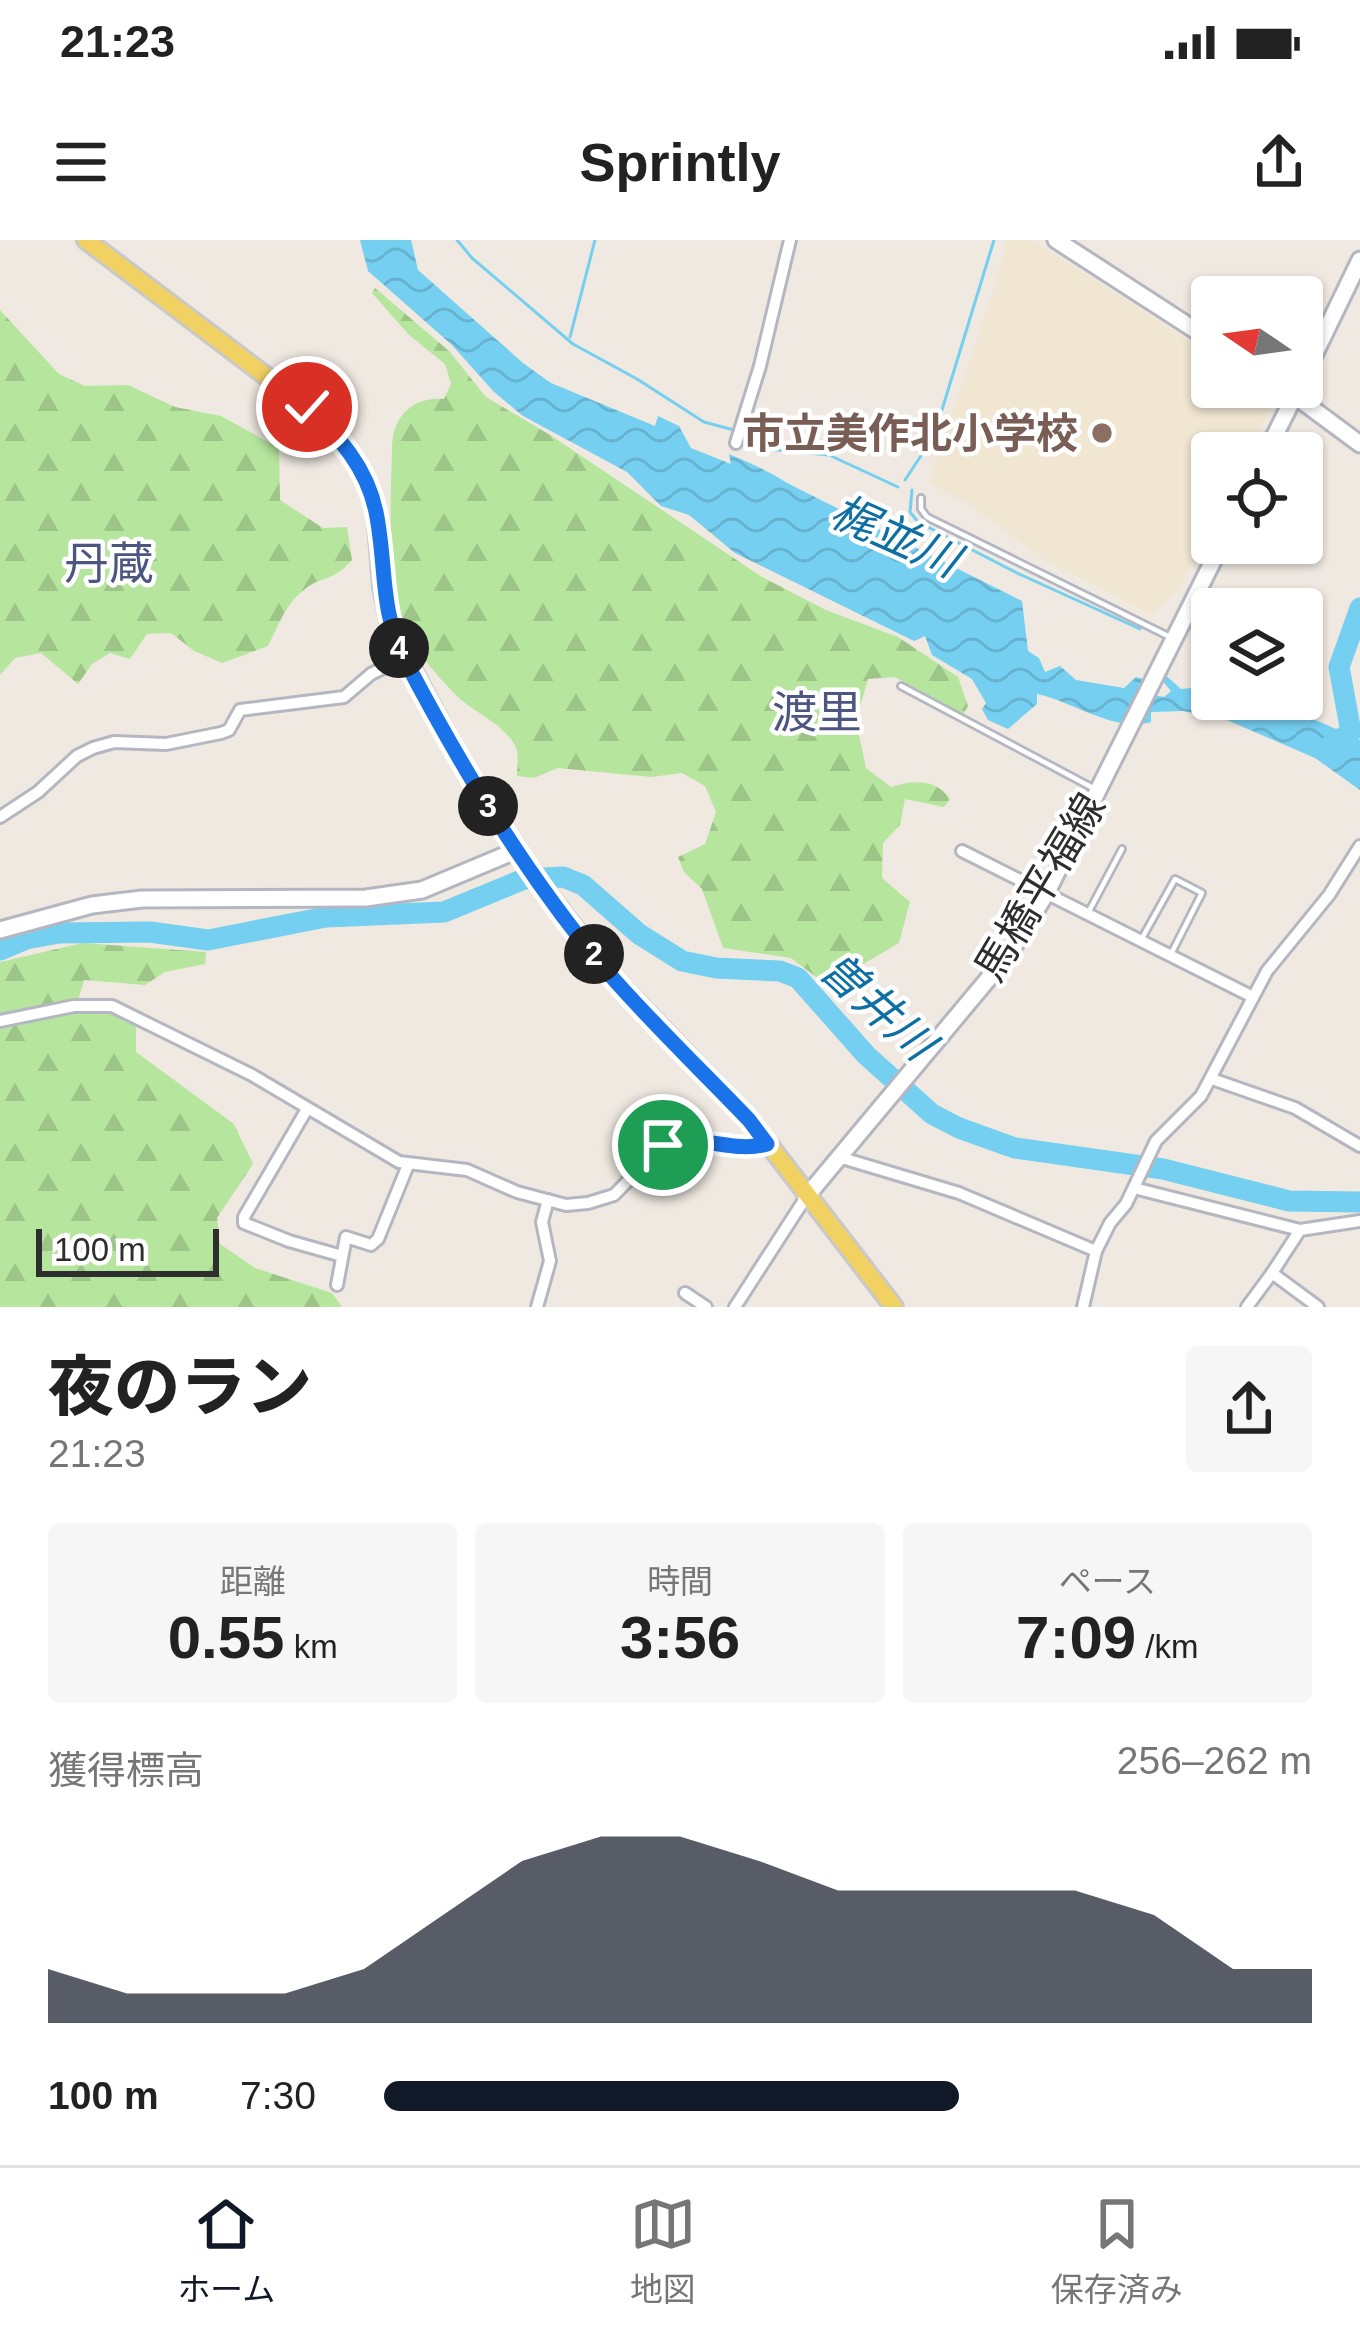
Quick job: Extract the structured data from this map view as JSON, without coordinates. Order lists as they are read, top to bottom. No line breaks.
{"streets":{"main road":["馬橋平福線"]},"districts":["丹蔵","渡里"],"water":["梶並川","曽井川"],"places":["市立美作北小学校"],"scale_bar":"100 m","north":"left","page":{"status":"21:23","header":"Sprintly","pins":["4","3","2"],"scale":"100 m","heading":["夜のラン","21:23"],"stats":[["距離","0.55 km"],["時間","3:56"],["ペース","7:09 /km"]],"chart":["獲得標高","256–262 m"],"list":[{"name":"100 m","note":"7:30"}],"tabs":["ホーム","地図","保存済み"]}}
